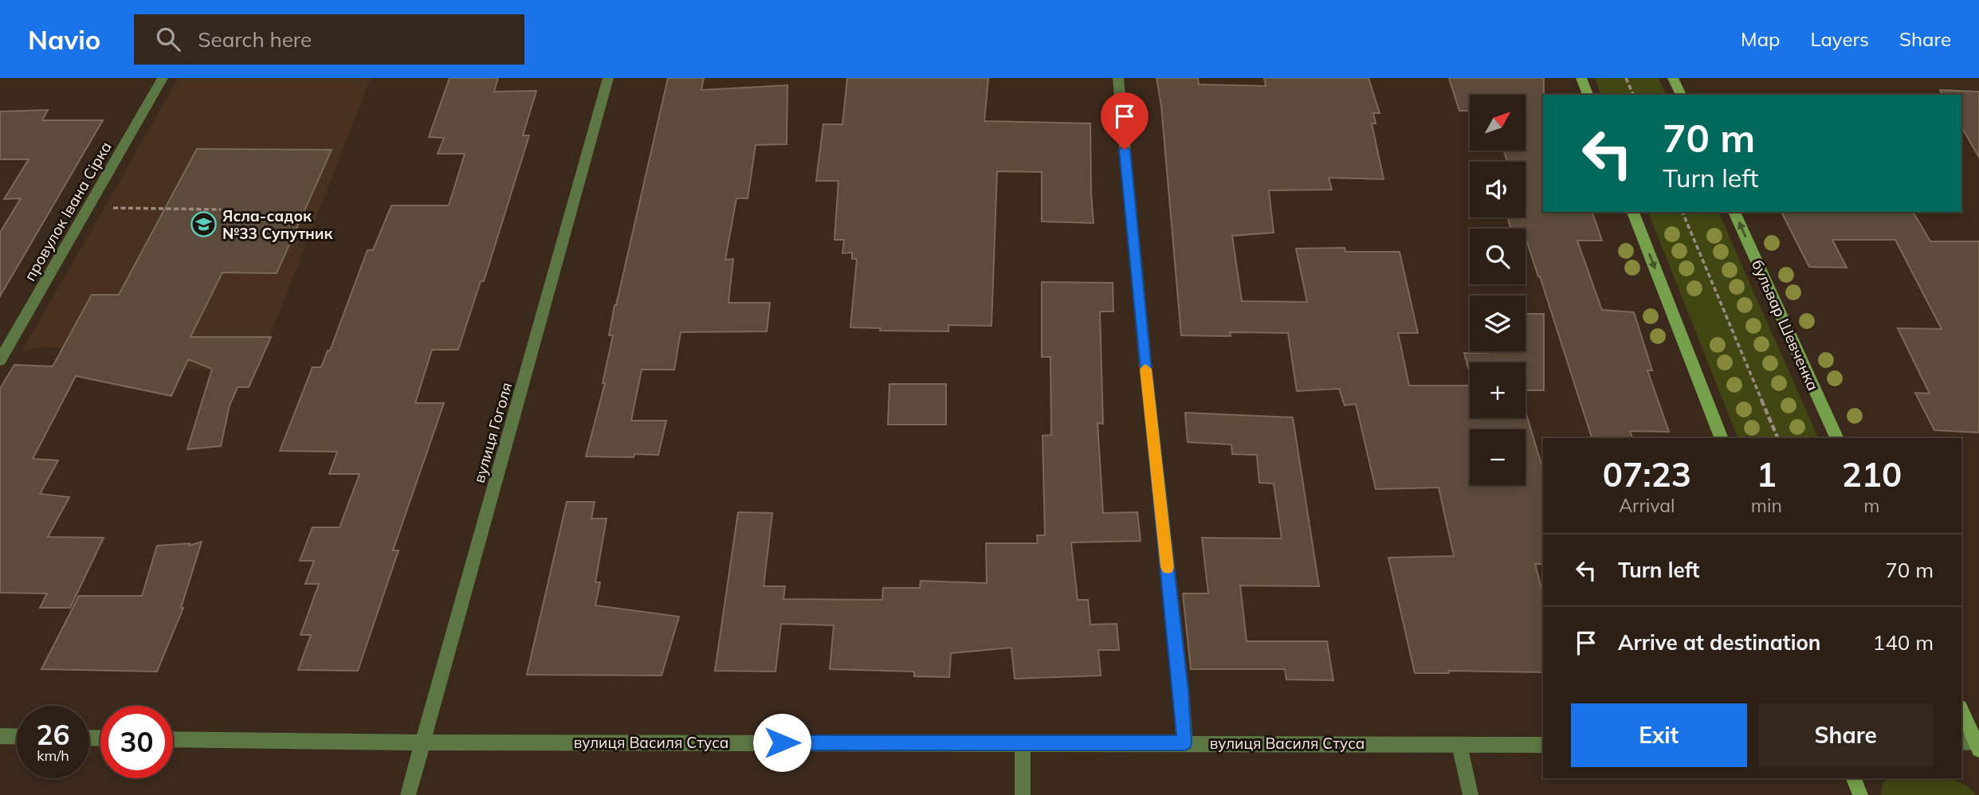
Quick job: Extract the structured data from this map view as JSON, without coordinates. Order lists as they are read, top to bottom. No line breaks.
{"streets":{"main road":["бульвар Шевченка"],"street":["провулок Івана Сірка","вулиця Гоголя","вулиця Василя Стуса"]},"crossings":[["вулиця Гоголя","вулиця Василя Стуса"]],"places":{"school or university":["Ясла-садок №33 Супутник"]},"north":"top right","page":{"header":"Navio","search":"Search here","nav":["Map","Layers","Share"],"map_buttons":["+","−"],"turn":["70 m","Turn left"],"eta":["07:23","Arrival","1","min","210","m"],"list":[{"name":"Turn left","value":"70 m"},{"name":"Arrive at destination","value":"140 m"}],"buttons":["Exit","Share"],"speed":"26 km/h","limit":"30"}}
